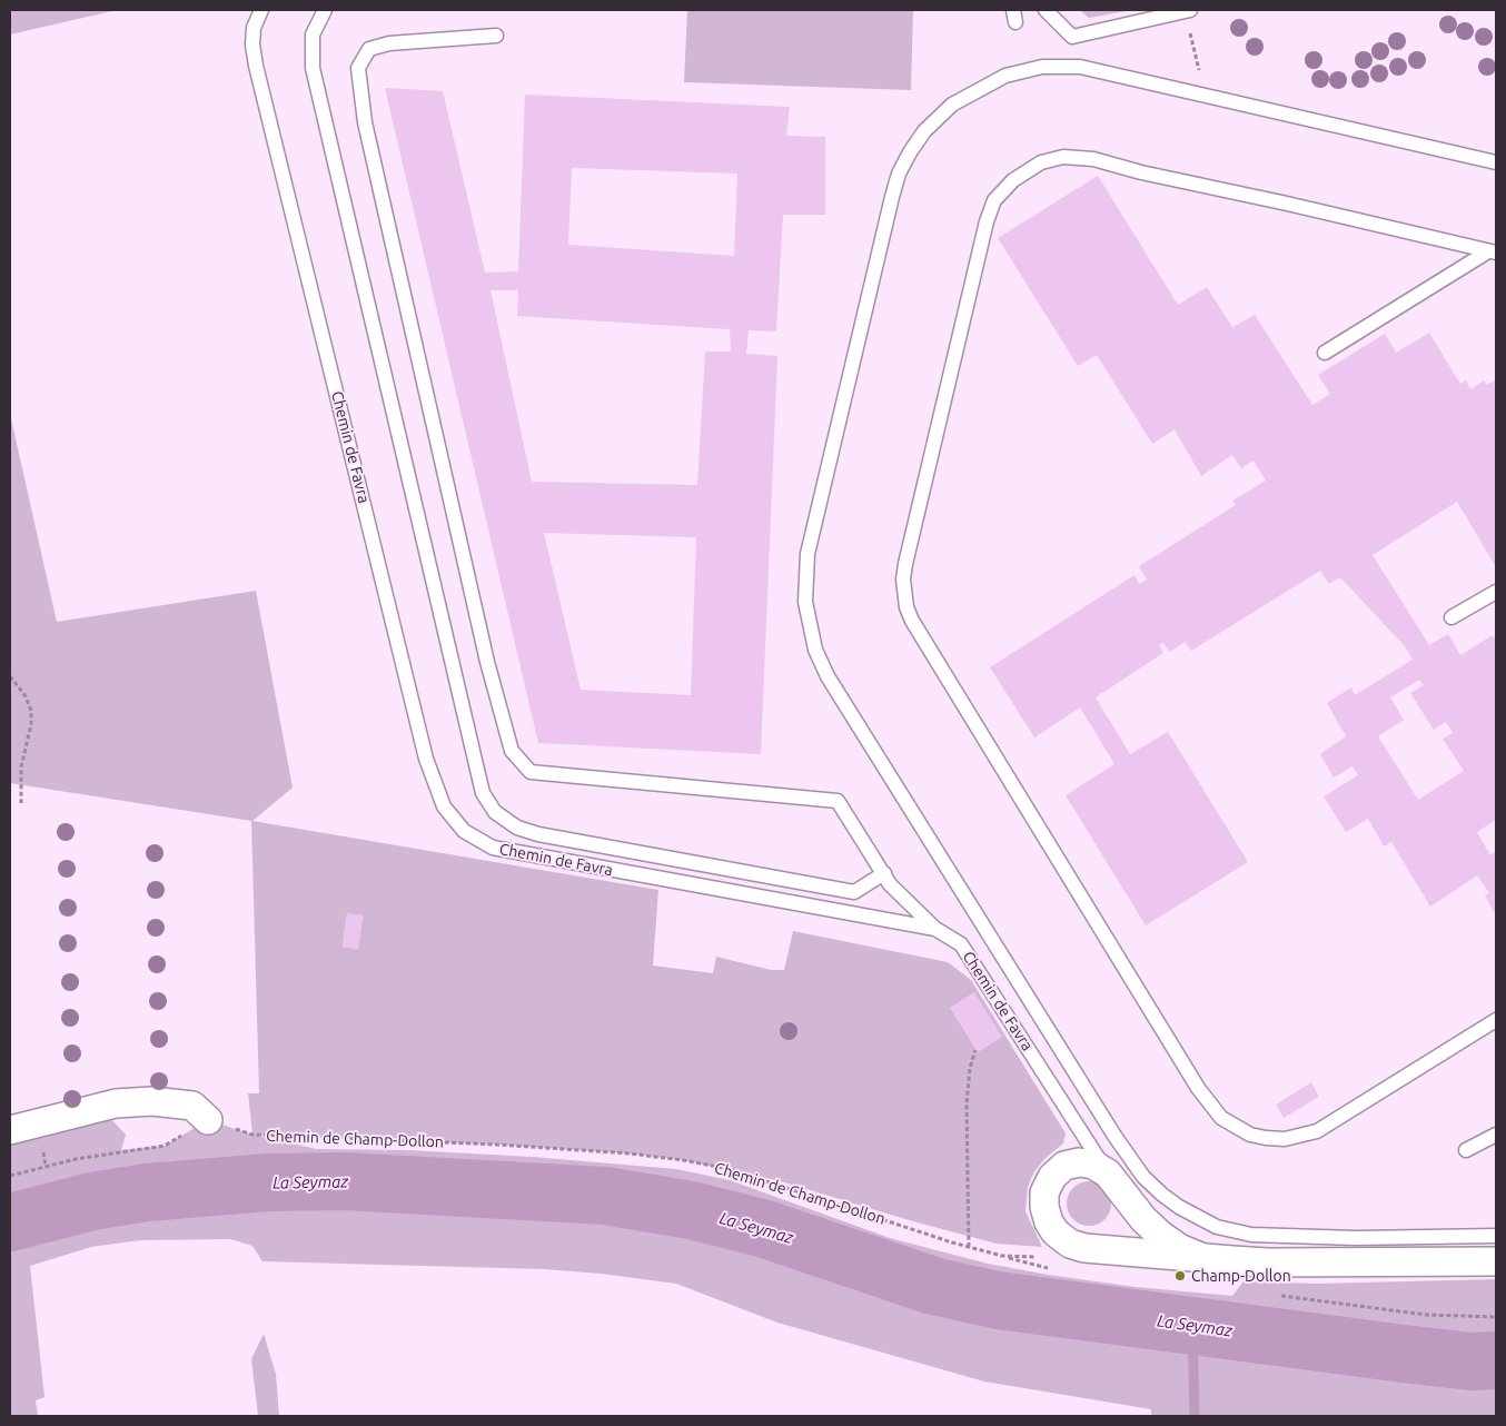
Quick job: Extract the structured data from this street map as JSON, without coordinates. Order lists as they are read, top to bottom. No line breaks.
{"streets":{"street":["Chemin de Favra"],"path":["Chemin de Champ-Dollon"]},"water":["La Seymaz"],"places":["Champ-Dollon"]}
